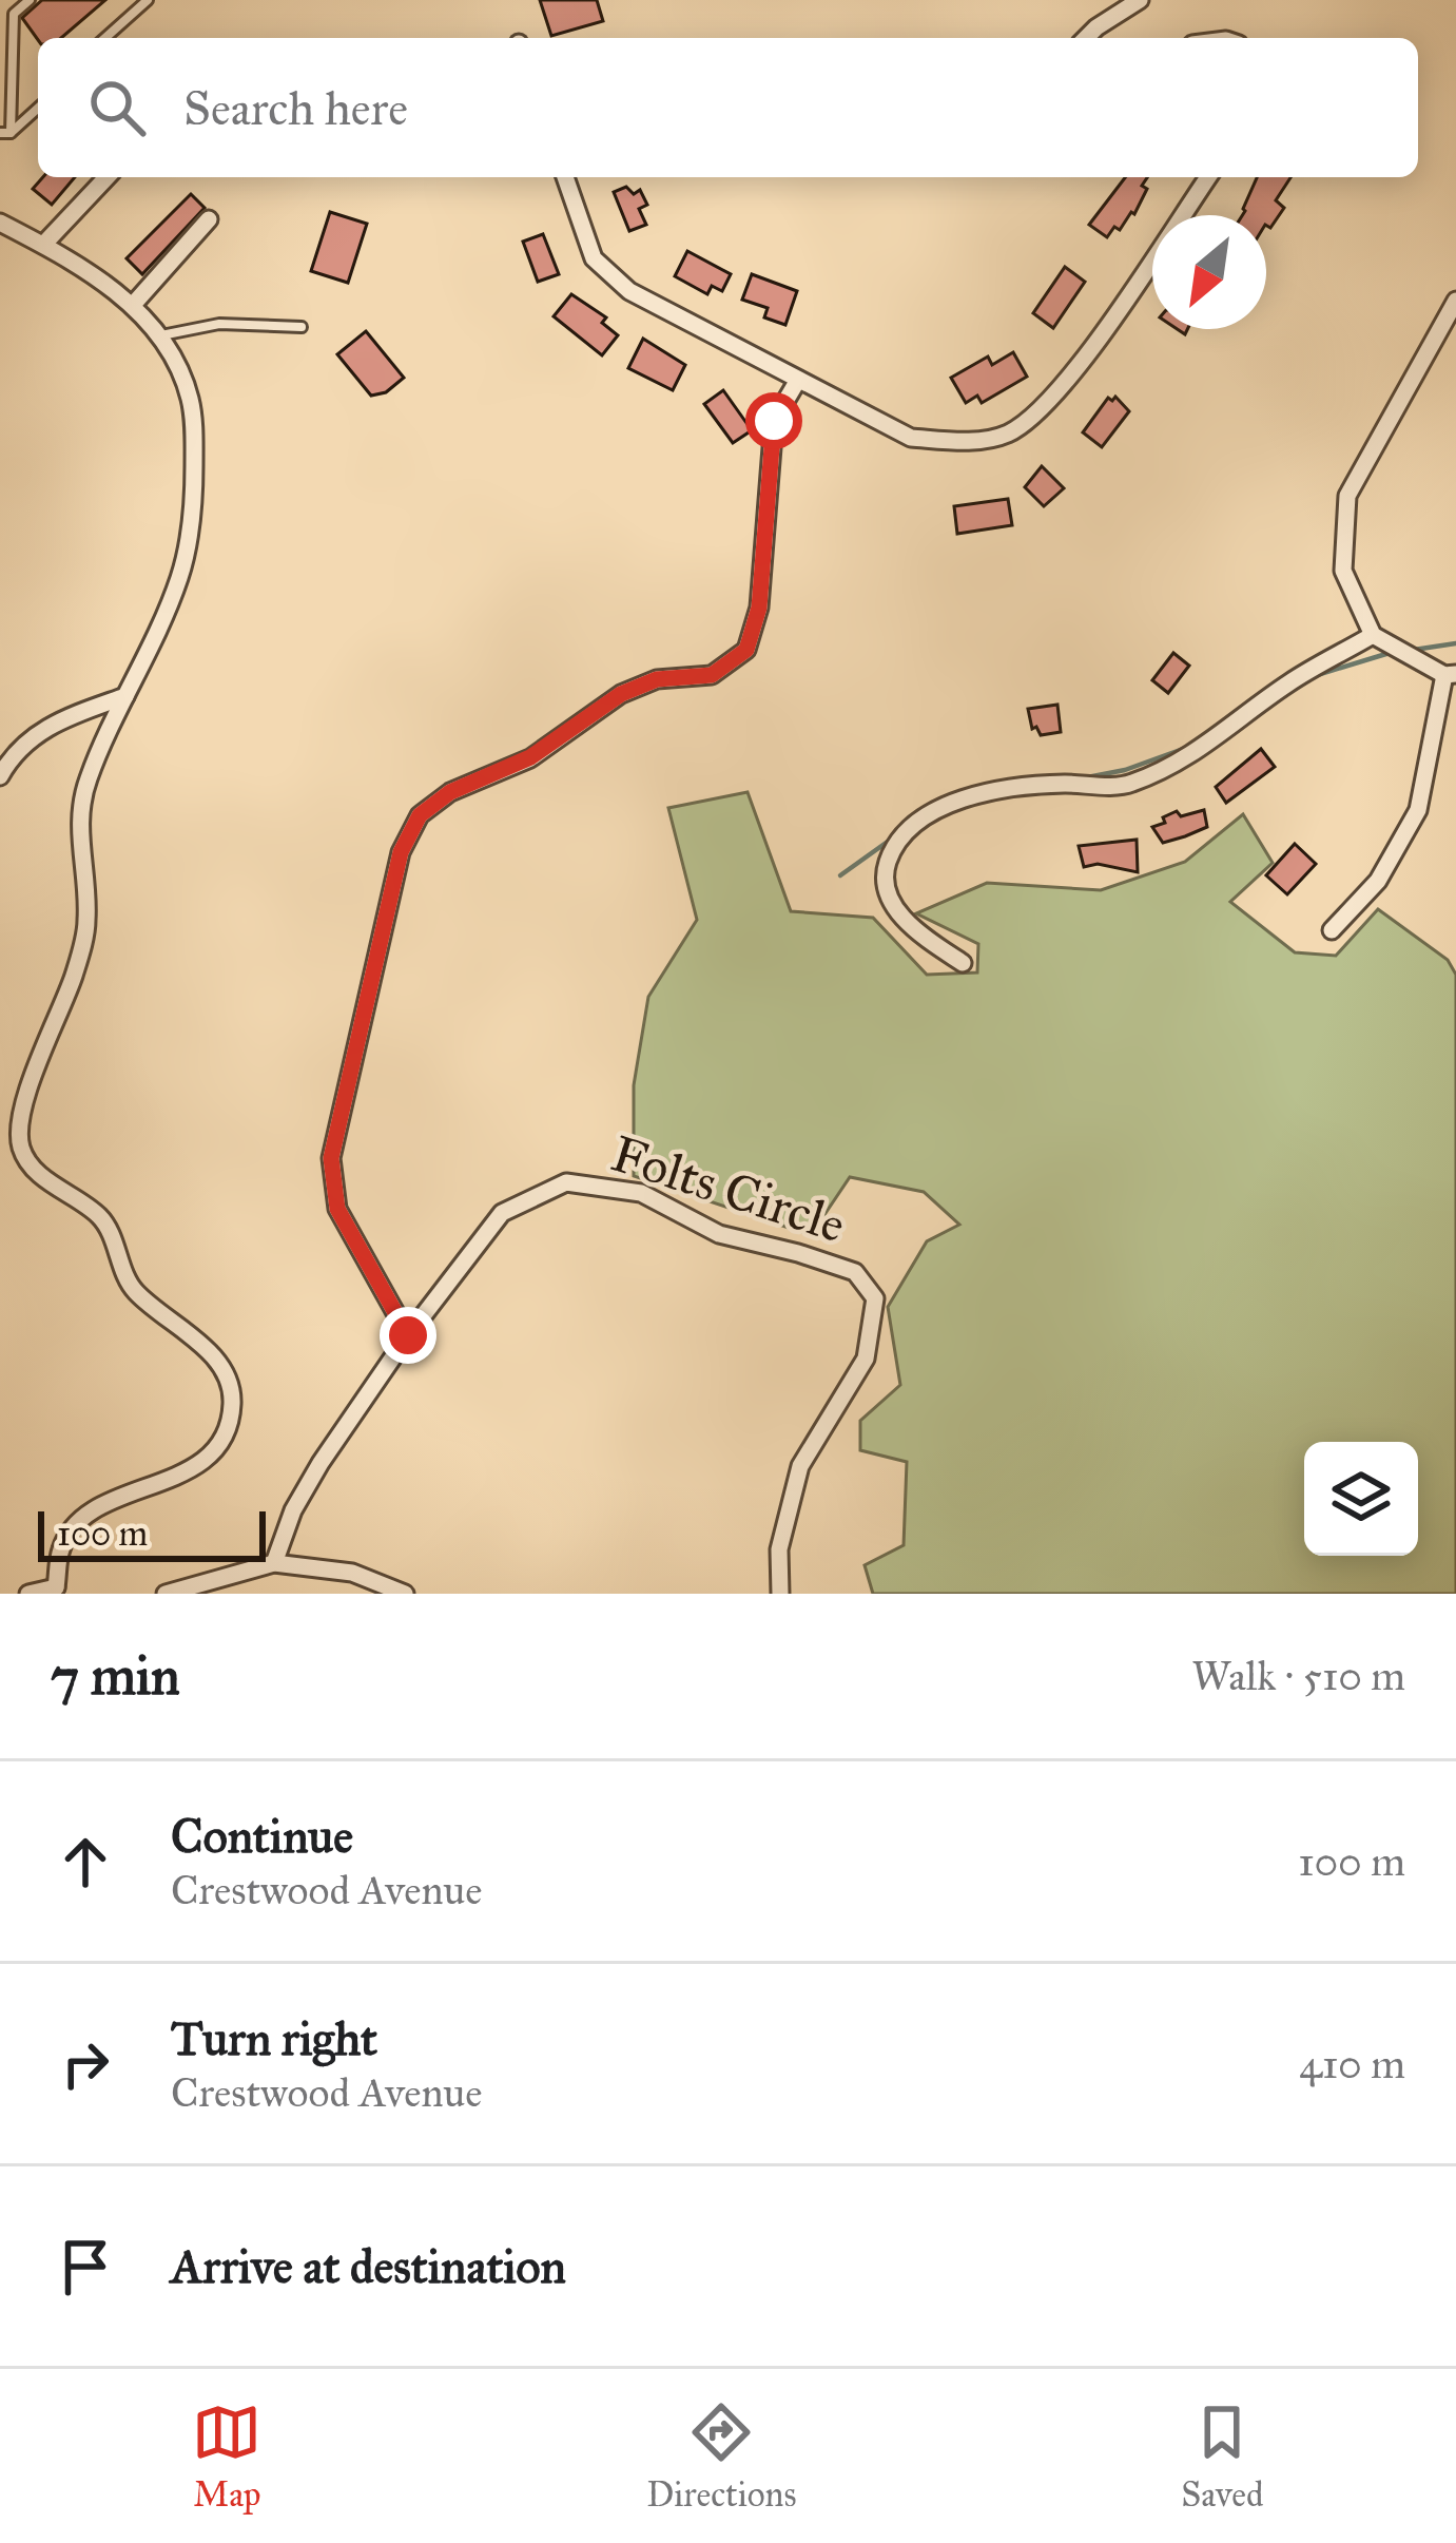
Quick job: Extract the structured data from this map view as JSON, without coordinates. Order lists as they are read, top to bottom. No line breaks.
{"streets":{"street":["Folts Circle"]},"scale_bar":"100 m","north":"bottom left","page":{"search":"Search here","scale":"100 m","heading":["7 min","Walk · 510 m"],"list":[["Continue","Crestwood Avenue","100 m"],["Turn right","Crestwood Avenue","410 m"],"Arrive at destination"],"nav":["Map","Directions","Saved"]}}
